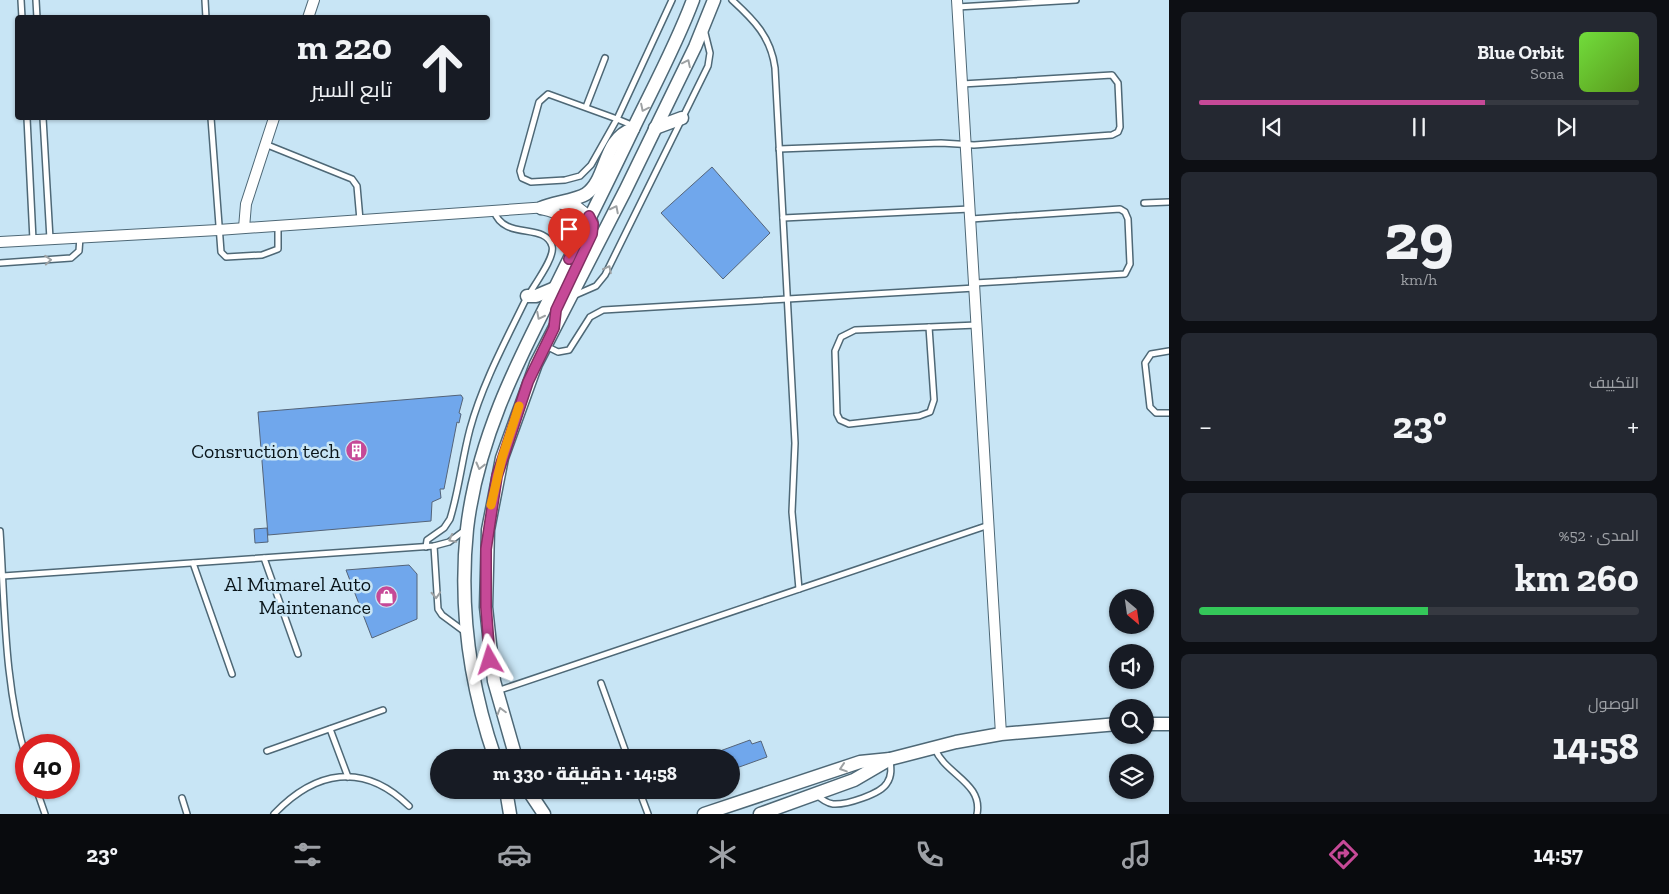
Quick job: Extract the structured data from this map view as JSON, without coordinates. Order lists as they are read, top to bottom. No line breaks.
{"places":{"building":["Consruction tech"],"shop":["Al Mumarel Auto Maintenance"]},"north":"bottom right","page":{"turn":["220 m","تابع السير"],"song":["Blue Orbit","Sona"],"tile":[["29","km/h"],"التكييف",["المدى · 52%","260 km"],["الوصول","14:58"]],"heat":["−","23°","+"],"limit":"40","trip":"14:58 · 1 دقيقة · 330 m","tabs":["14:57","23°"]}}
